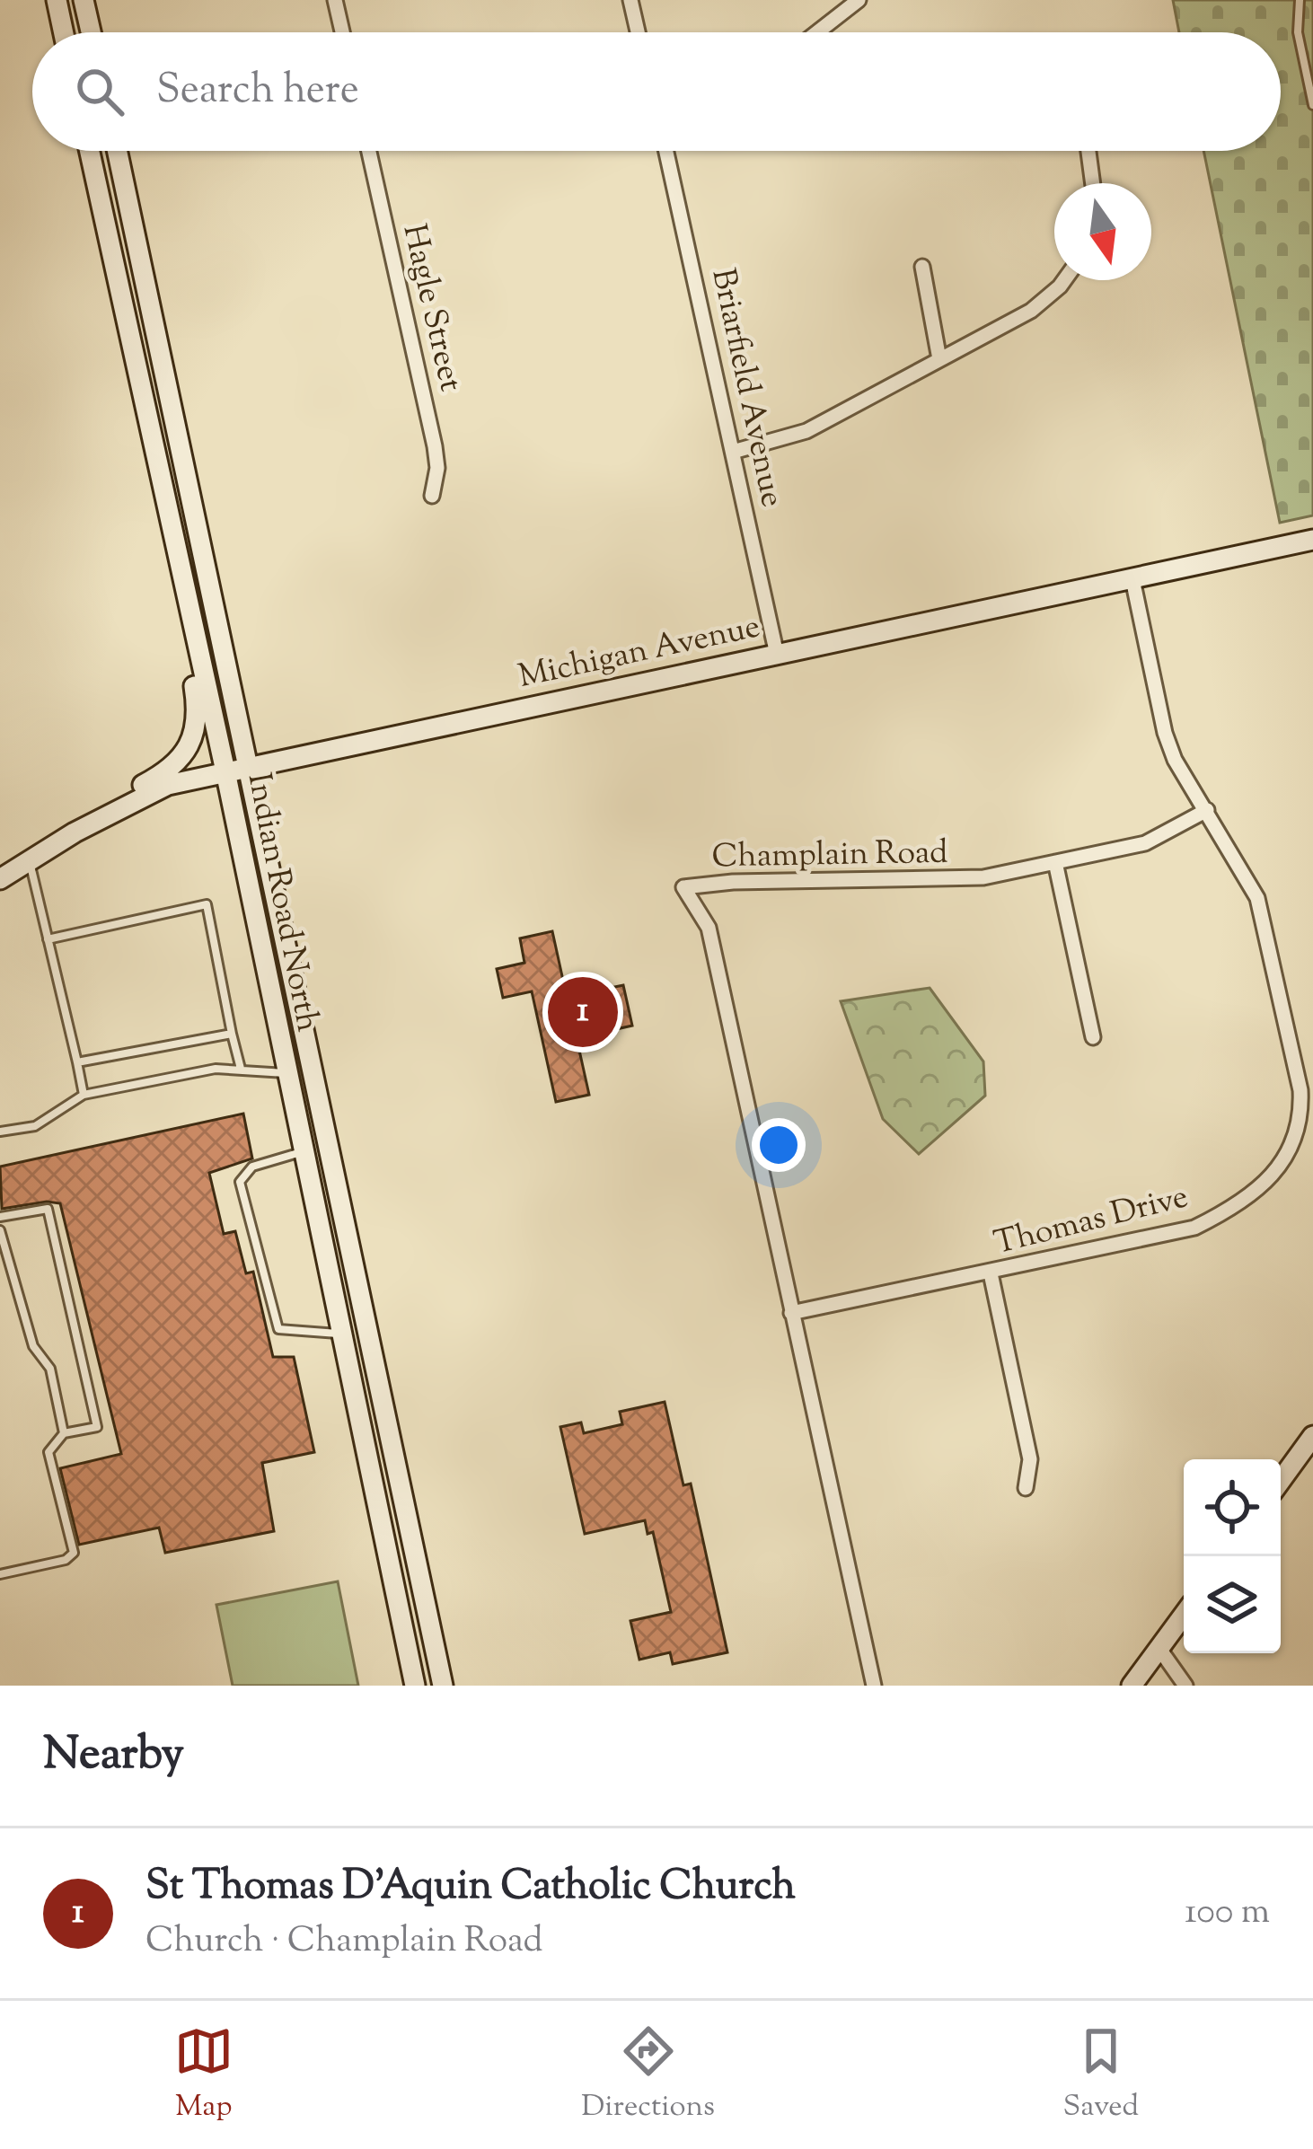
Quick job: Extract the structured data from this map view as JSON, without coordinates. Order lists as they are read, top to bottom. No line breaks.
{"streets":{"main road":["Michigan Avenue","Indian Road North"],"street":["Hagle Street","Briarfield Avenue","Champlain Road","Thomas Drive"]},"crossings":[["Briarfield Avenue","Michigan Avenue"],["Michigan Avenue","Indian Road North"],["Michigan Avenue","Thomas Drive"],["Champlain Road","Thomas Drive"]],"north":"bottom","page":{"search":"Search here","pins":"1","heading":"Nearby","list":[{"mark":"1","name":"St Thomas D'Aquin Catholic Church","note":"Church · Champlain Road","value":"100 m"}],"nav":["Map","Directions","Saved"]}}
